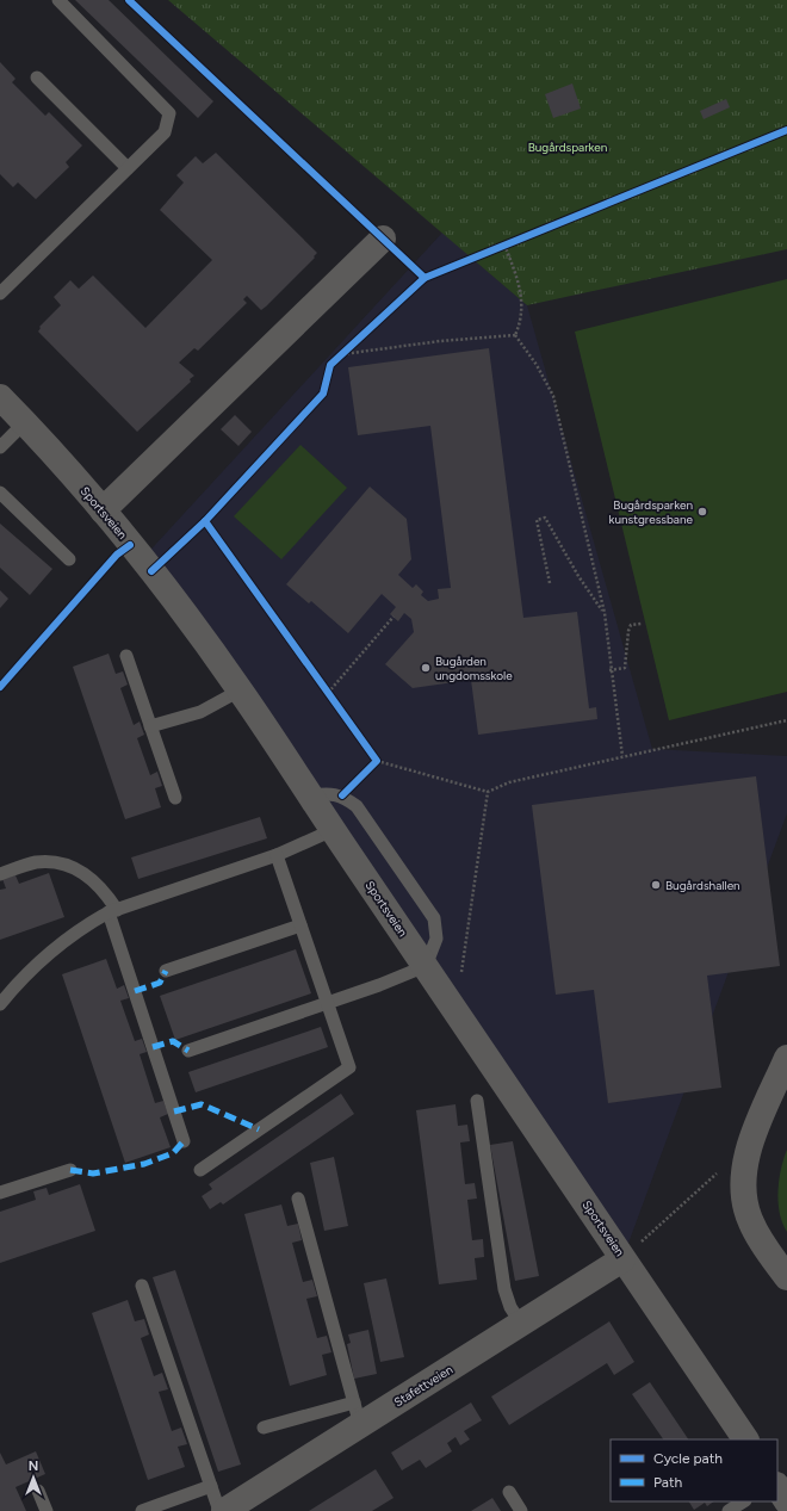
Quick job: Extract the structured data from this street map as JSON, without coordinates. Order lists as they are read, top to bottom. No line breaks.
{"streets":{"street":["Sportsveien","Stafettveien"]},"crossings":[["Sportsveien","Stafettveien"]],"parks":["Bugårdsparken"],"places":["Bugårdsparken kunstgressbane","Bugården ungdomsskole","Bugårdshallen"],"legend":["Cycle path","Path"],"north":"top"}
